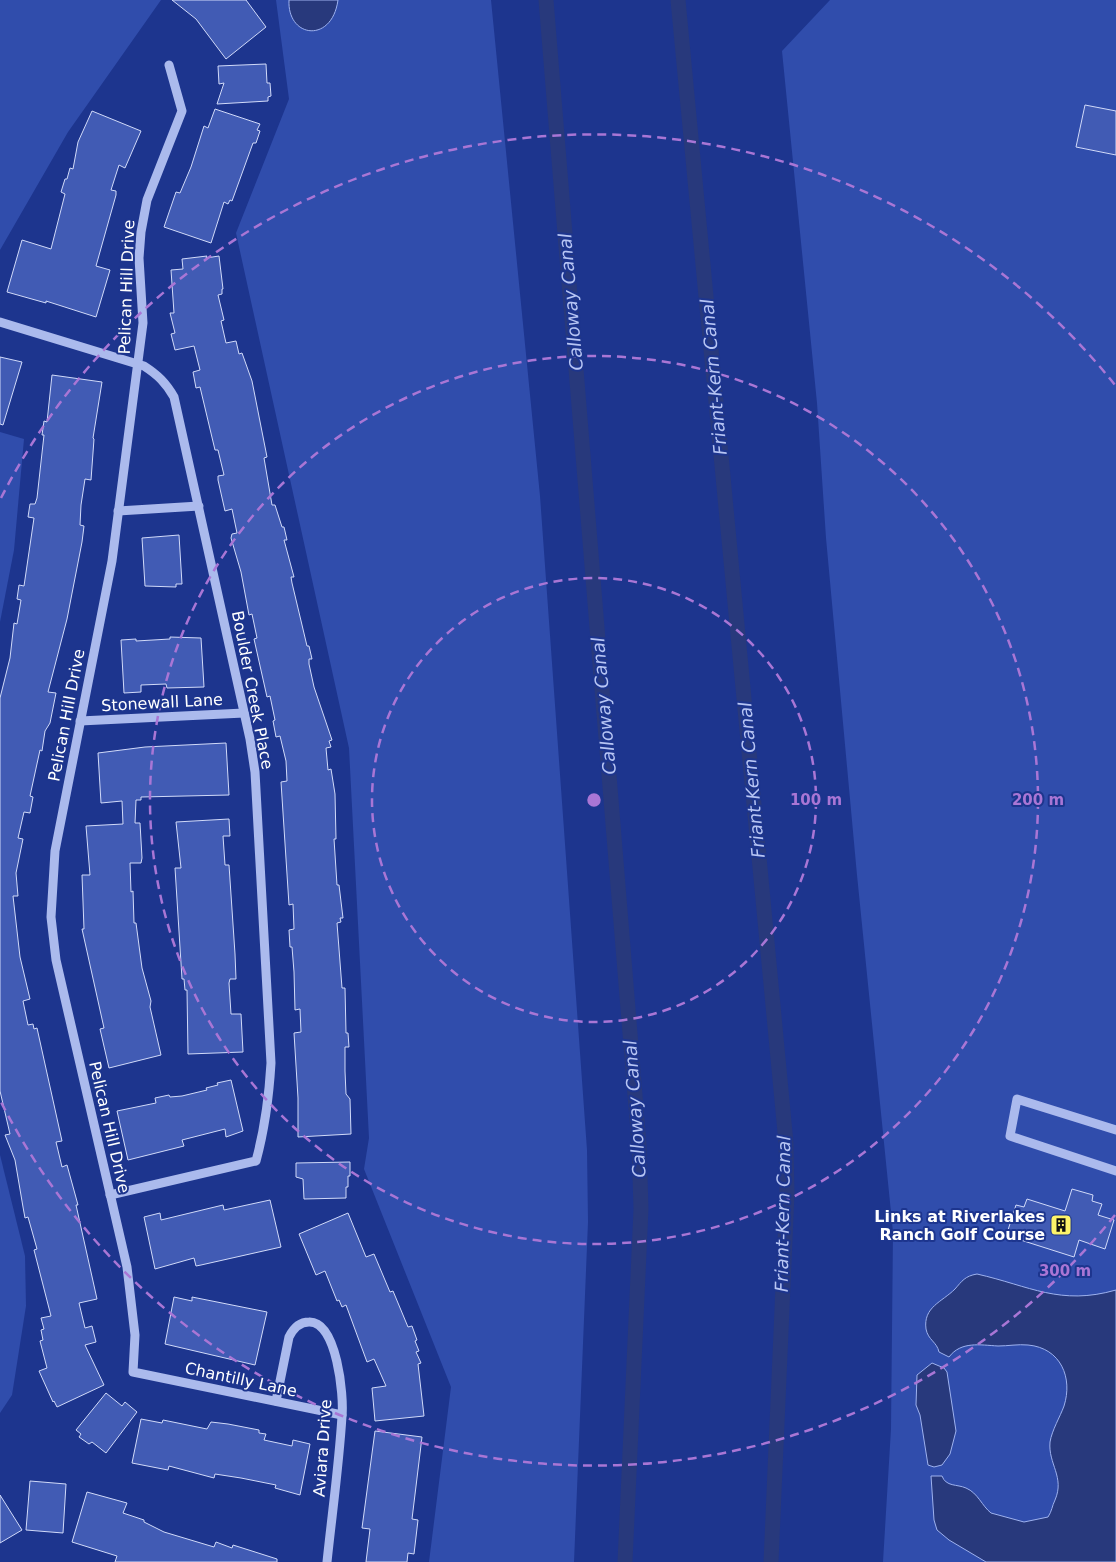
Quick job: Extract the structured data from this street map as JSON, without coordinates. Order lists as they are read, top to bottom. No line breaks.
{"streets":{"street":["Pelican Hill Drive","Boulder Creek Place","Stonewall Lane","Chantilly Lane","Aviara Drive"]},"crossings":[["Pelican Hill Drive","Boulder Creek Place"],["Pelican Hill Drive","Stonewall Lane"],["Pelican Hill Drive","Chantilly Lane"],["Boulder Creek Place","Stonewall Lane"],["Chantilly Lane","Aviara Drive"]],"water":["Calloway Canal","Friant-Kern Canal"],"places":{"building":["Links at Riverlakes Ranch Golf Course"]},"rings":["100 m","200 m","300 m"]}
